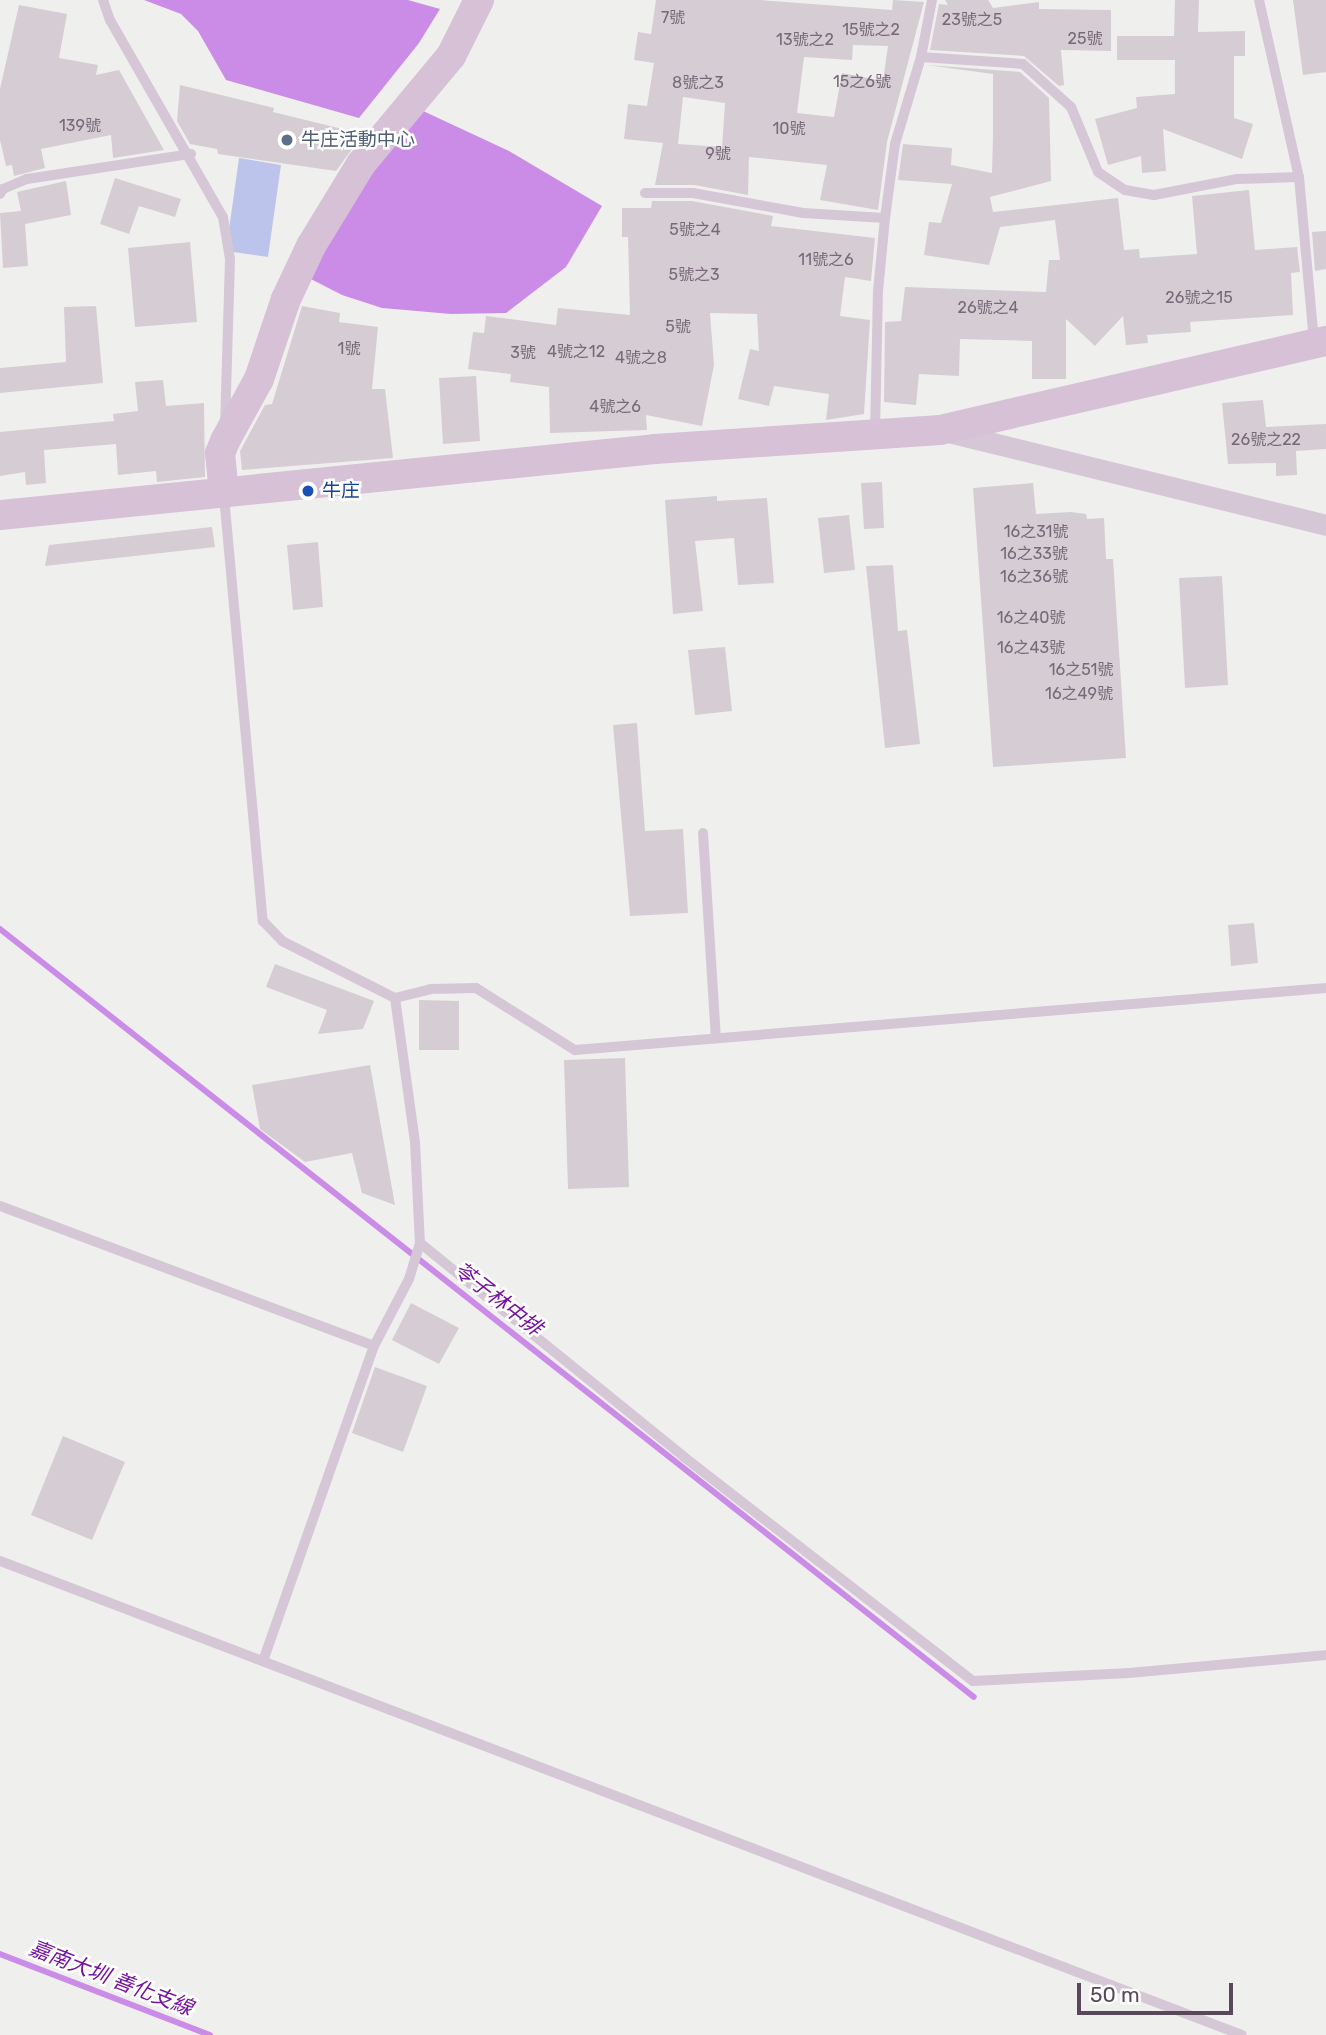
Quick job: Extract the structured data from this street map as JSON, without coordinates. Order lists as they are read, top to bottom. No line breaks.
{"water":["苓子林中排","嘉南大圳 善化支線"],"places":["牛庄活動中心","牛庄"],"house_numbers":["7號","23號之5","15號之2","25號","13號之2","15之6號","8號之3","139號","10號","9號","5號之4","11號之6","5號之3","26號之15","26號之4","5號","1號","4號之12","3號","4號之8","4號之6","26號之22","16之31號","16之33號","16之36號","16之40號","16之43號","16之51號","16之49號"],"scale_bar":"50 m"}
